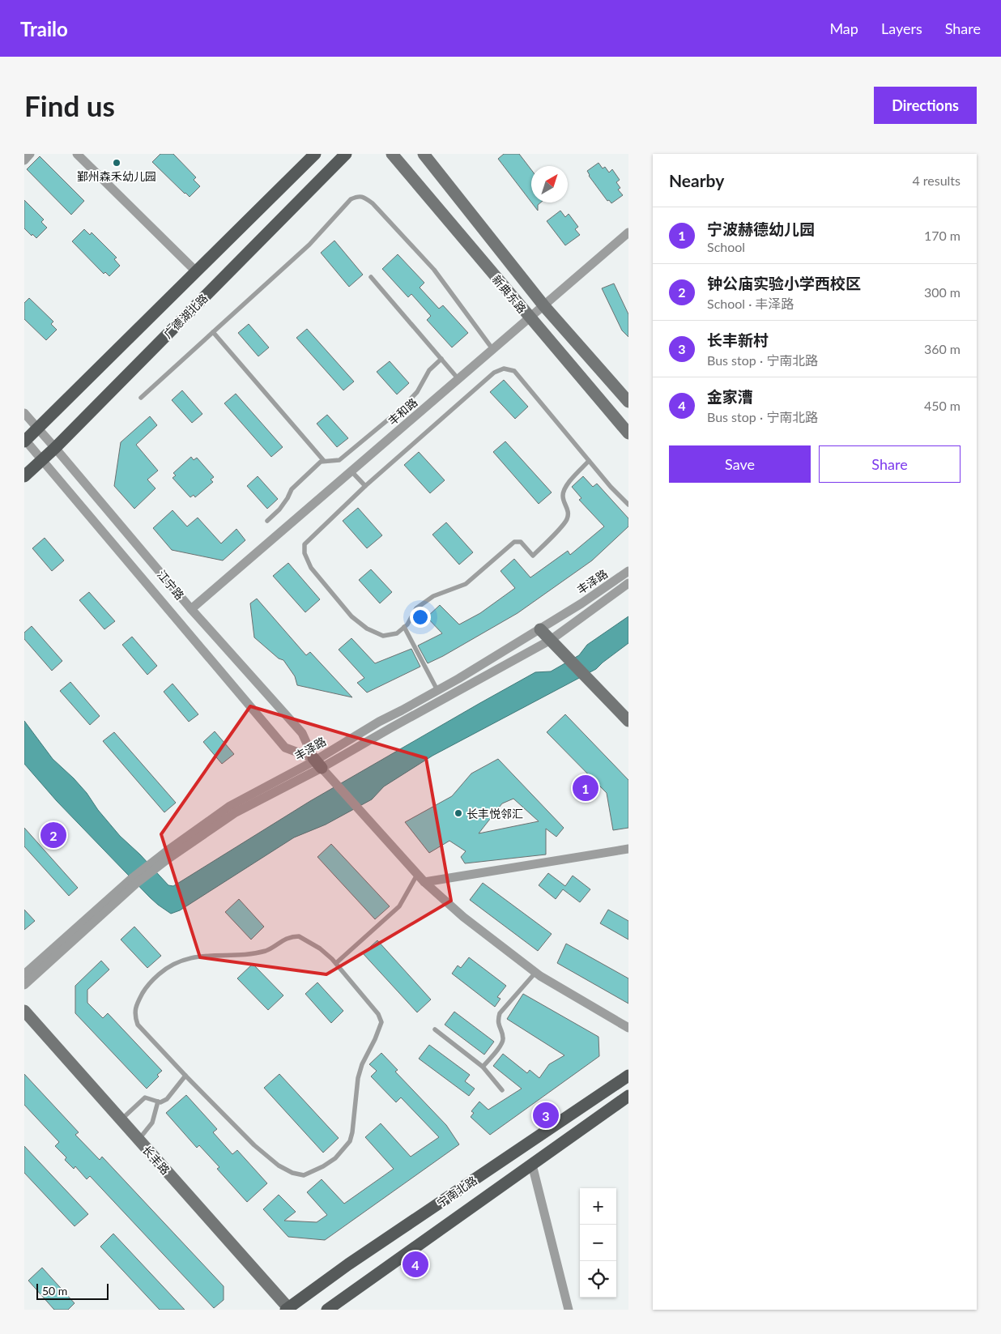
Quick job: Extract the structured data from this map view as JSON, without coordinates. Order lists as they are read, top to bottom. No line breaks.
{"streets":{"main road":["新典东路","广德湖北路","长丰路","宁南北路"],"street":["丰和路","丰泽路","江宁路"]},"crossings":[["新典东路","丰和路"],["广德湖北路","江宁路"],["丰和路","江宁路"],["丰泽路","江宁路"],["长丰路","宁南北路"]],"places":["鄞州森禾幼儿园","长丰悦邻汇"],"scale_bar":"50 m","north":"top right","page":{"header":"Trailo","nav":["Map","Layers","Share"],"buttons":["Directions",["Save","Share"]],"title":"Find us","heading":["Nearby","4 results"],"list":[{"mark":"1","name":"宁波赫德幼儿园","note":"School","value":"170 m"},{"mark":"2","name":"钟公庙实验小学西校区","note":"School · 丰泽路","value":"300 m"},{"mark":"3","name":"长丰新村","note":"Bus stop · 宁南北路","value":"360 m"},{"mark":"4","name":"金家漕","note":"Bus stop · 宁南北路","value":"450 m"}],"pins":["1","2","3","4"],"map_buttons":["+","−"],"scale":"50 m"}}
